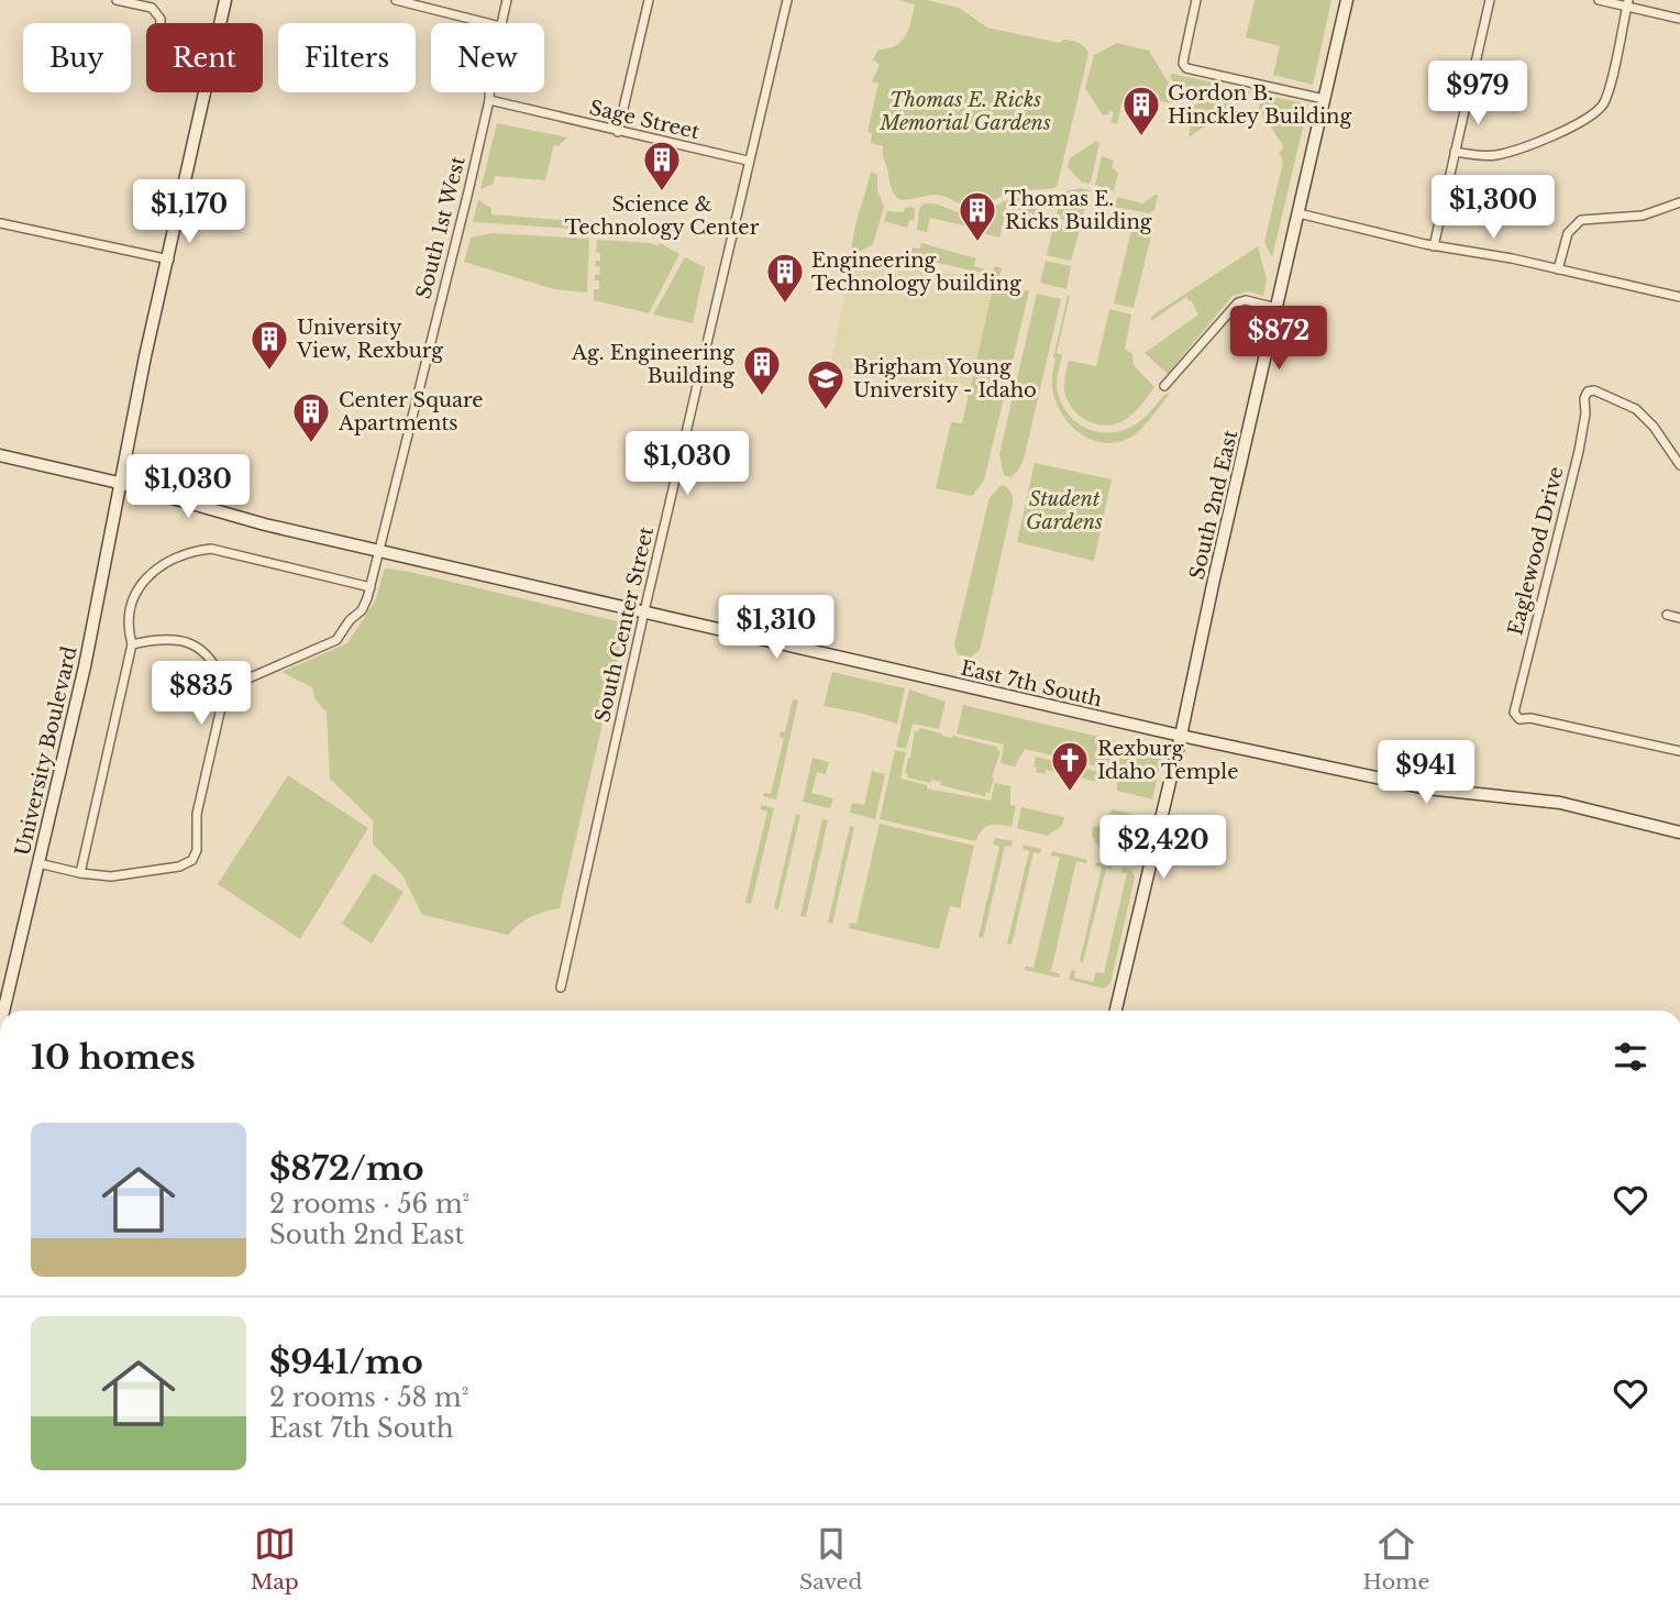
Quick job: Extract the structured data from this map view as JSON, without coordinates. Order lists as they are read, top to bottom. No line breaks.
{"streets":{"main road":["South 2nd East","East 7th South","University Boulevard"],"street":["Sage Street","South 1st West","Eaglewood Drive","South Center Street"]},"crossings":[["Sage Street","South 1st West"],["Sage Street","South Center Street"],["South 1st West","East 7th South"],["South 2nd East","East 7th South"],["South Center Street","East 7th South"],["East 7th South","University Boulevard"]],"parks":["Thomas E. Ricks Memorial Gardens","Student Gardens"],"places":{"building":["Gordon B. Hinckley Building","Science & Technology Center","Thomas E. Ricks Building","Engineering Technology building","University View, Rexburg","Ag. Engineering Building","Center Square Apartments"],"school or university":["Brigham Young University - Idaho"],"church":["Rexburg Idaho Temple"]},"page":{"chip":["Buy","Rent","Filters","New"],"price":["$979","$1,300","$1,170","$872","$1,030","$1,030","$1,310","$835","$941","$2,420"],"heading":"10 homes","list":[{"name":"$872/mo","note":"2 rooms · 56 m² · South 2nd East"},{"name":"$941/mo","note":"2 rooms · 58 m² · East 7th South"}],"tabs":["Map","Saved","Home"]}}
